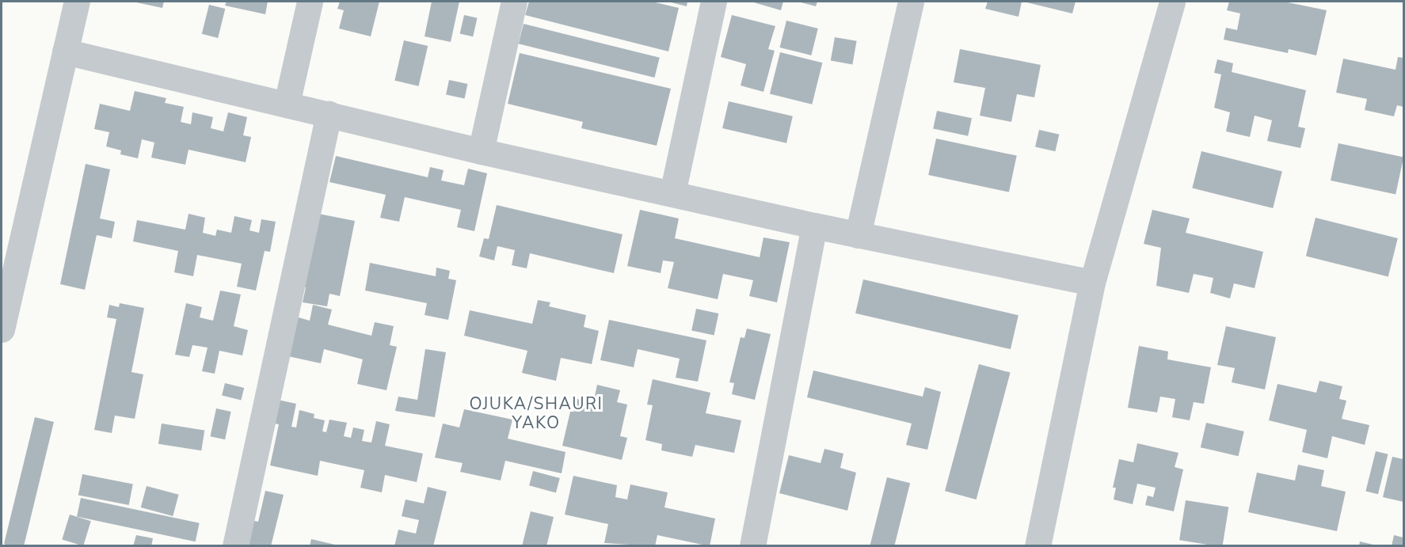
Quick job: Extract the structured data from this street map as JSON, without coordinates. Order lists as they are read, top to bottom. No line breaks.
{"districts":["OJUKA/SHAURI YAKO"]}
